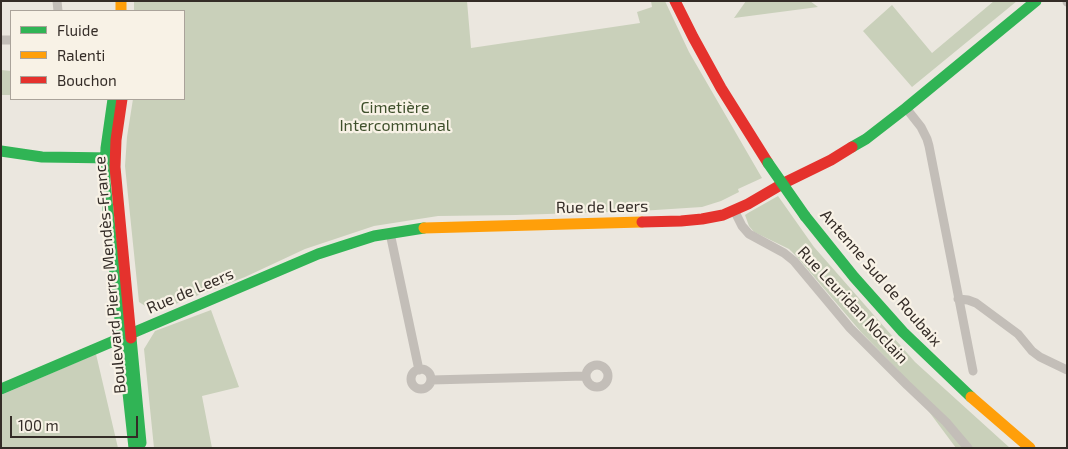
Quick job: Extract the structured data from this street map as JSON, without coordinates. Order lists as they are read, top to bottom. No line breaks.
{"streets":{"main road":["Rue de Leers","Boulevard Pierre Mendès-France","Antenne Sud de Roubaix"],"street":["Rue Leuridan Noclain"]},"crossings":[["Rue de Leers","Boulevard Pierre Mendès-France"],["Rue de Leers","Rue Leuridan Noclain"]],"parks":["Cimetière Intercommunal"],"legend":["Fluide","Ralenti","Bouchon"],"scale_bar":"100 m"}
